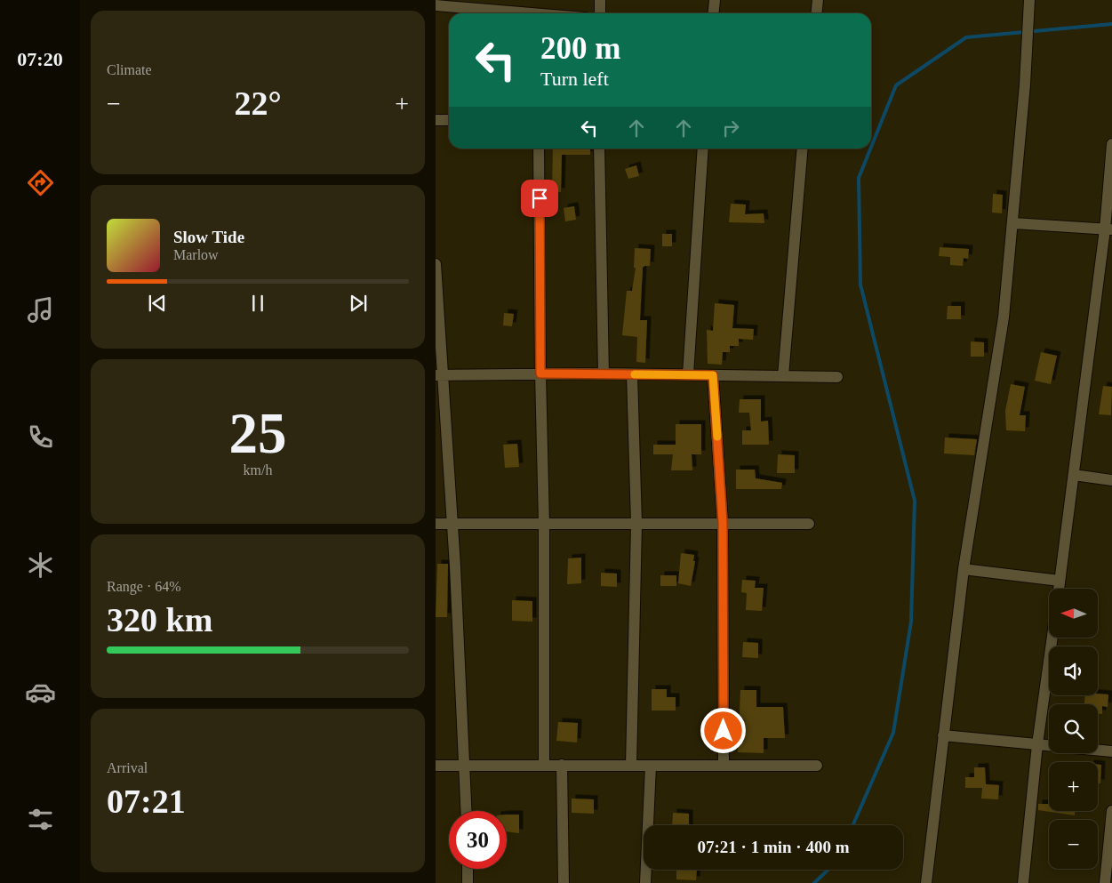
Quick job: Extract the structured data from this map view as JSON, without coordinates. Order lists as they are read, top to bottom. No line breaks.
{"north":"left","page":{"tabs":"07:20","tile":["Climate",["25","km/h"],["Range · 64%","320 km"],["Arrival","07:21"]],"turn":["200 m","Turn left"],"heat":["−","22°","+"],"song":["Slow Tide","Marlow"],"map_buttons":["+","−"],"limit":"30","trip":"07:21 · 1 min · 400 m"}}
